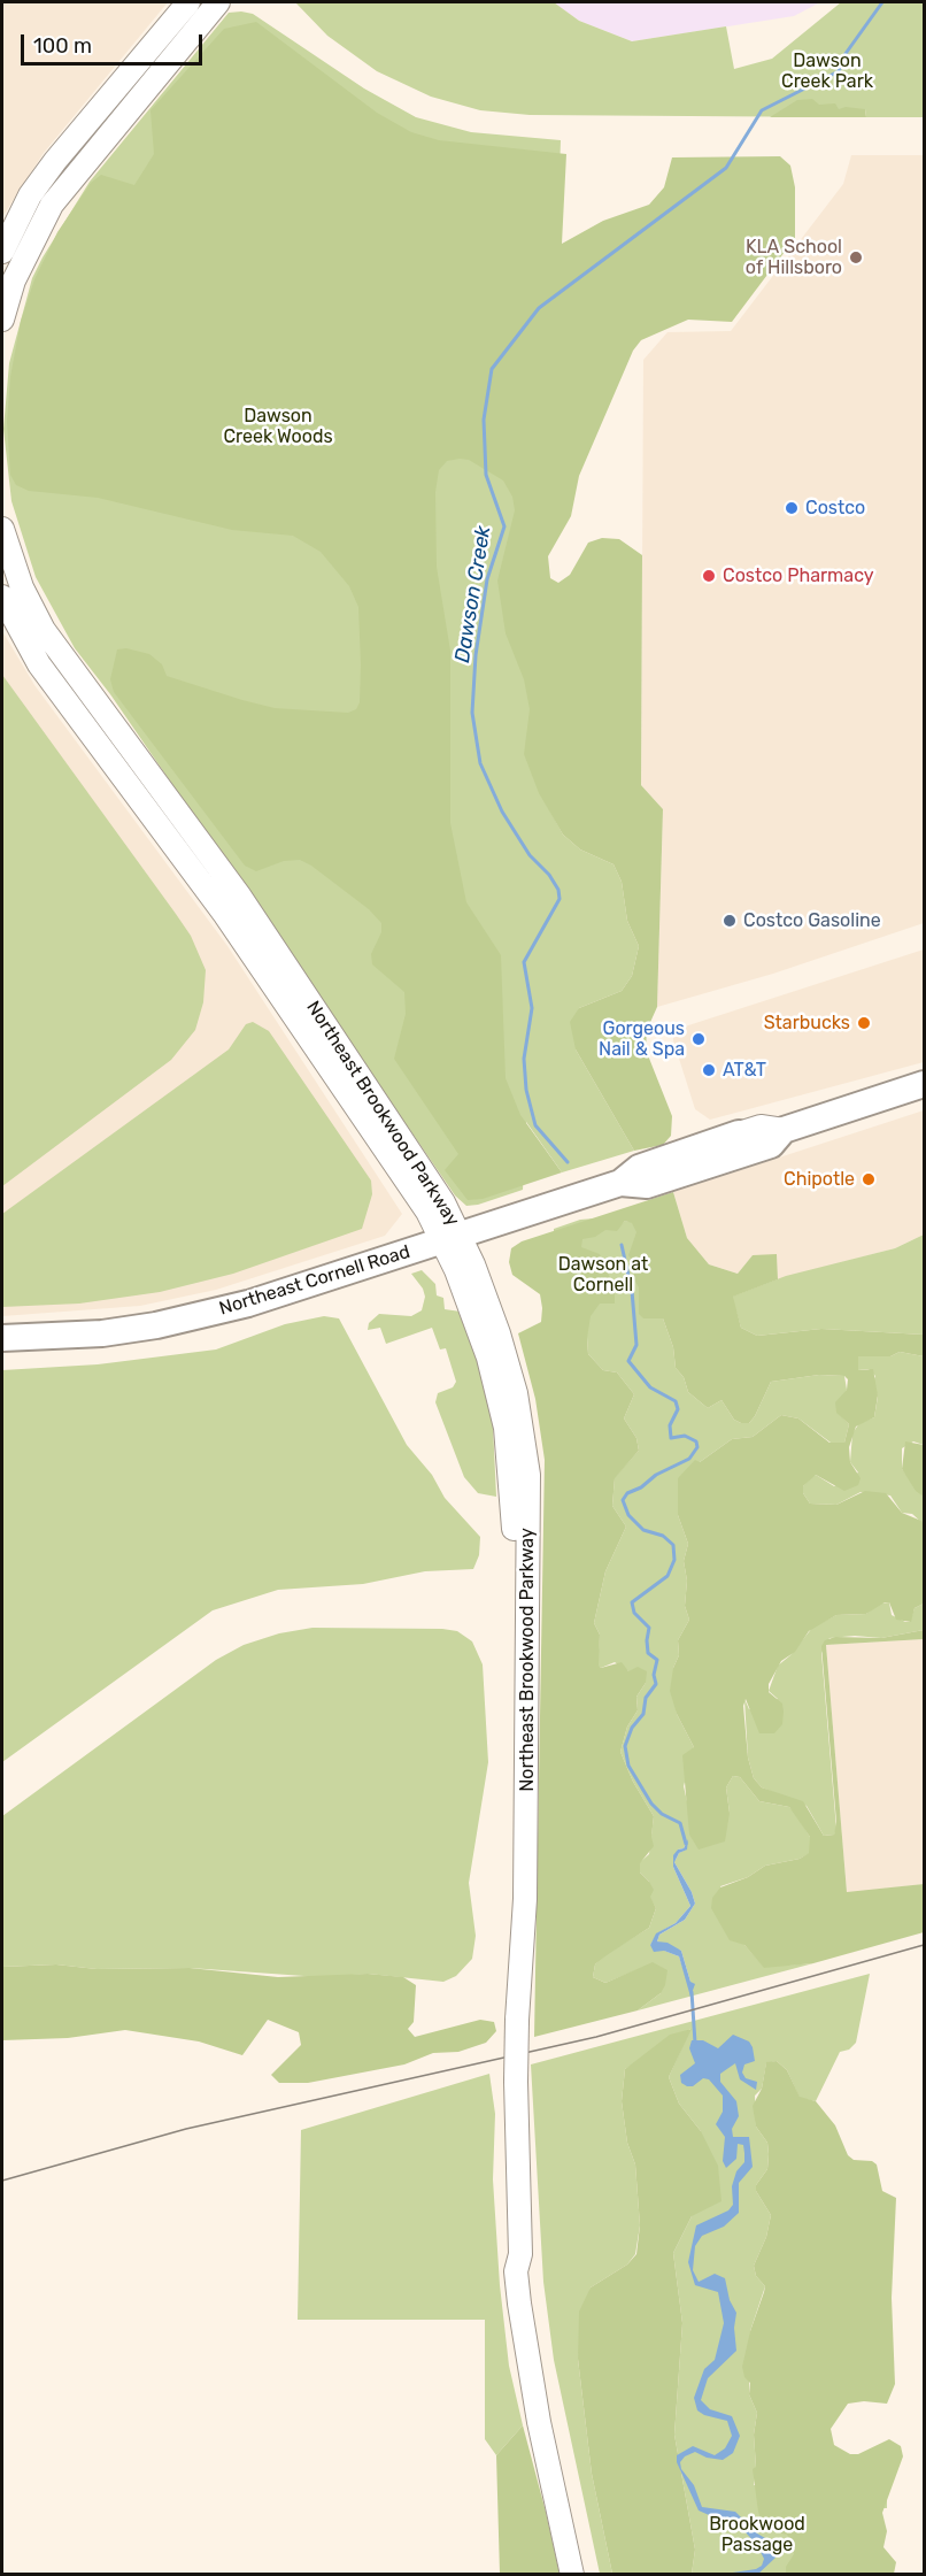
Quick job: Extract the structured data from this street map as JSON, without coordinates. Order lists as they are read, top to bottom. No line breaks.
{"streets":{"highway":["Northeast Cornell Road"],"main road":["Northeast Brookwood Parkway"]},"crossings":[["Northeast Brookwood Parkway","Northeast Cornell Road"]],"water":["Dawson Creek"],"parks":["Dawson Creek Park","Dawson Creek Woods","Dawson at Cornell","Brookwood Passage"],"places":["KLA School of Hillsboro","Costco","Costco Pharmacy","Costco Gasoline","Starbucks","Gorgeous Nail & Spa","AT&T","Chipotle"],"scale_bar":"100 m"}
